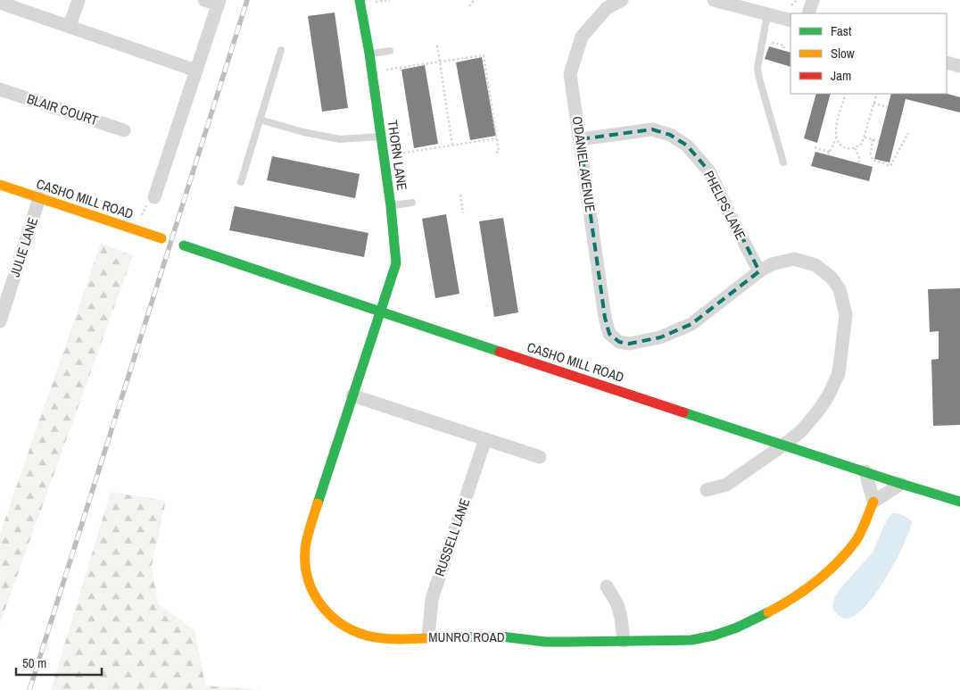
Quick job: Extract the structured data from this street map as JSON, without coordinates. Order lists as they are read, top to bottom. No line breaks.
{"streets":{"street":["BLAIR COURT","THORN LANE","O'DANIEL AVENUE","CASHO MILL ROAD","PHELPS LANE","JULIE LANE","RUSSELL LANE","MUNRO ROAD"]},"crossings":[["THORN LANE","CASHO MILL ROAD"],["THORN LANE","MUNRO ROAD"],["O'DANIEL AVENUE","PHELPS LANE"],["CASHO MILL ROAD","JULIE LANE"],["CASHO MILL ROAD","MUNRO ROAD"],["RUSSELL LANE","MUNRO ROAD"]],"legend":["Fast","Slow","Jam"],"scale_bar":"50 m"}
